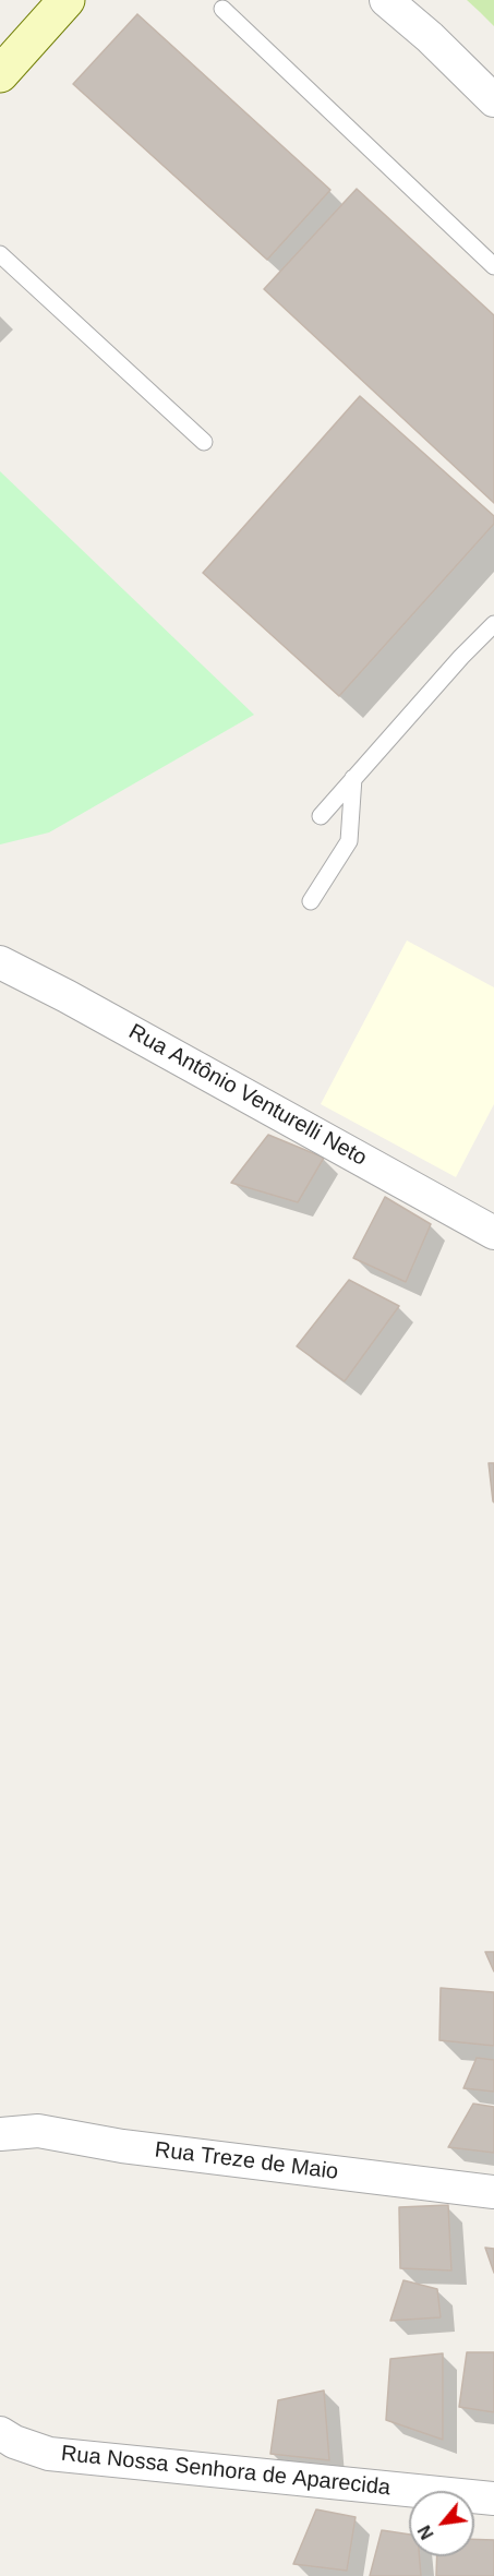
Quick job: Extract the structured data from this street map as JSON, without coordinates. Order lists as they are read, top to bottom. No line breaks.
{"streets":{"street":["Rua Antônio Venturelli Neto","Rua Treze de Maio","Rua Nossa Senhora de Aparecida"]},"north":"bottom left"}
